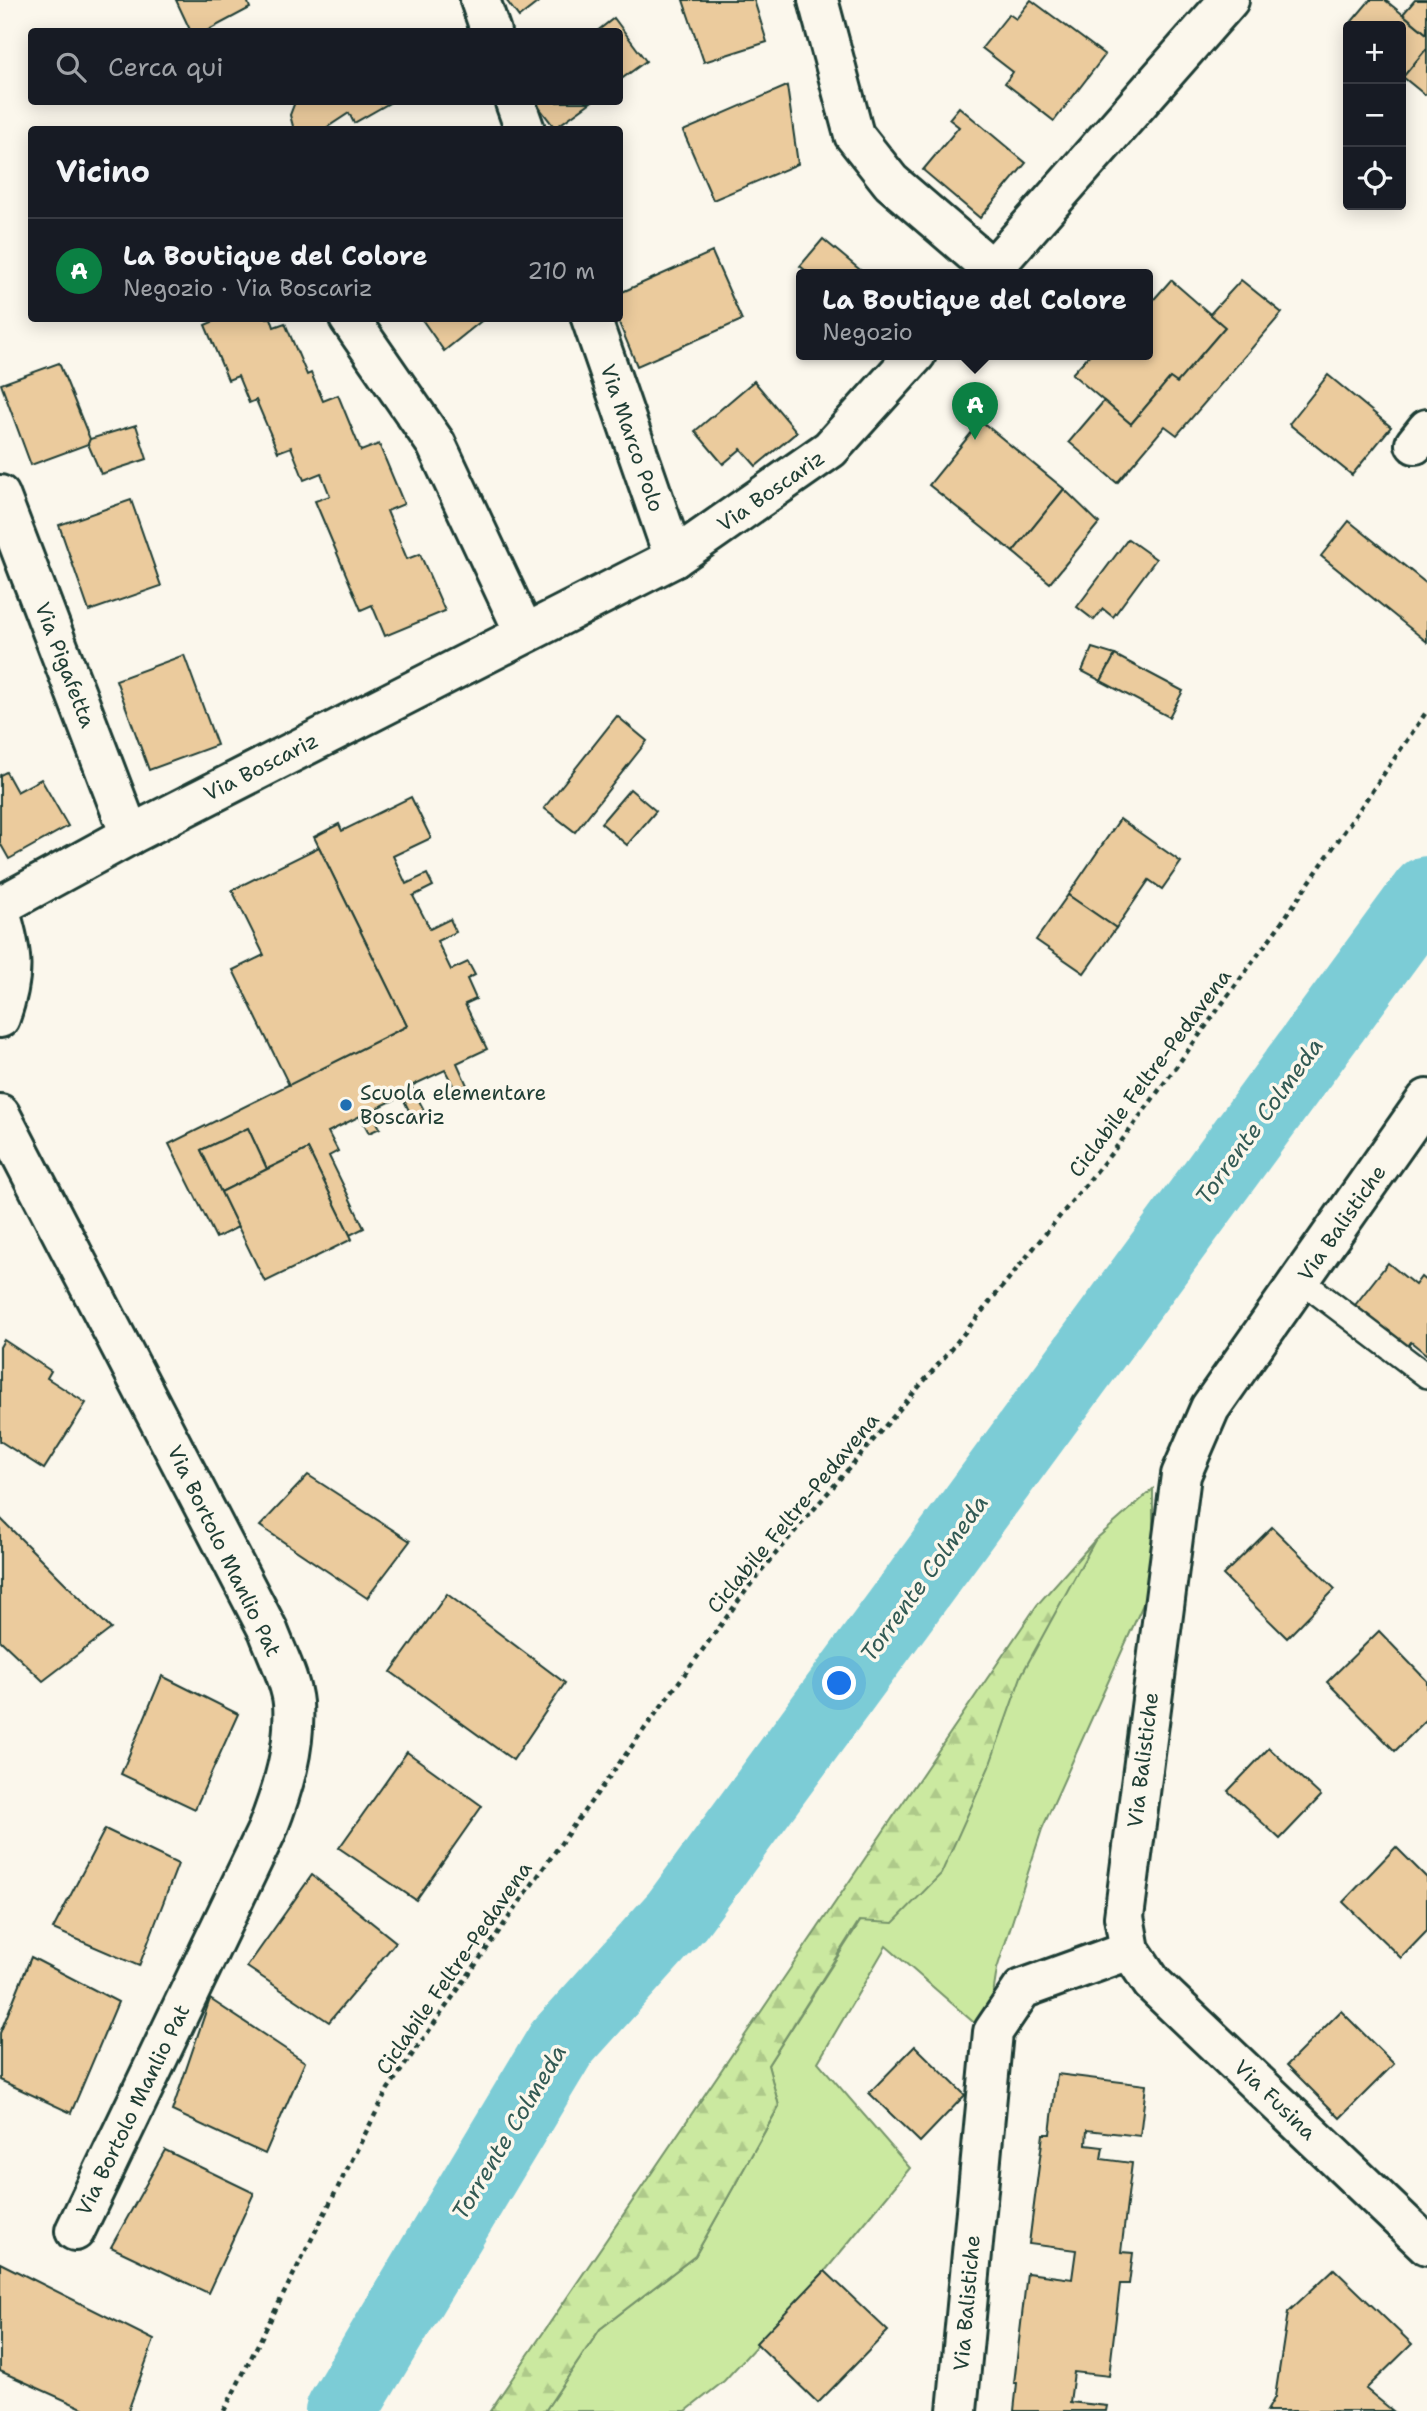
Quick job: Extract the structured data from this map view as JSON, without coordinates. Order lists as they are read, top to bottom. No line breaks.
{"streets":{"street":["Via Marco Polo","Via Boscariz","Via Pigafetta","Via Balistiche","Via Bortolo Manlio Pat","Via Fusina"],"path":["Ciclabile Feltre-Pedavena"]},"crossings":[["Via Marco Polo","Via Boscariz"],["Via Boscariz","Via Pigafetta"],["Via Balistiche","Via Fusina"]],"water":["Torrente Colmeda"],"places":["Scuola elementare Boscariz"],"page":{"map_buttons":["+","−"],"search":"Cerca qui","heading":"Vicino","list":[{"mark":"A","name":"La Boutique del Colore","note":"Negozio · Via Boscariz","value":"210 m"}],"popup":["La Boutique del Colore","Negozio"],"pins":"A"}}
